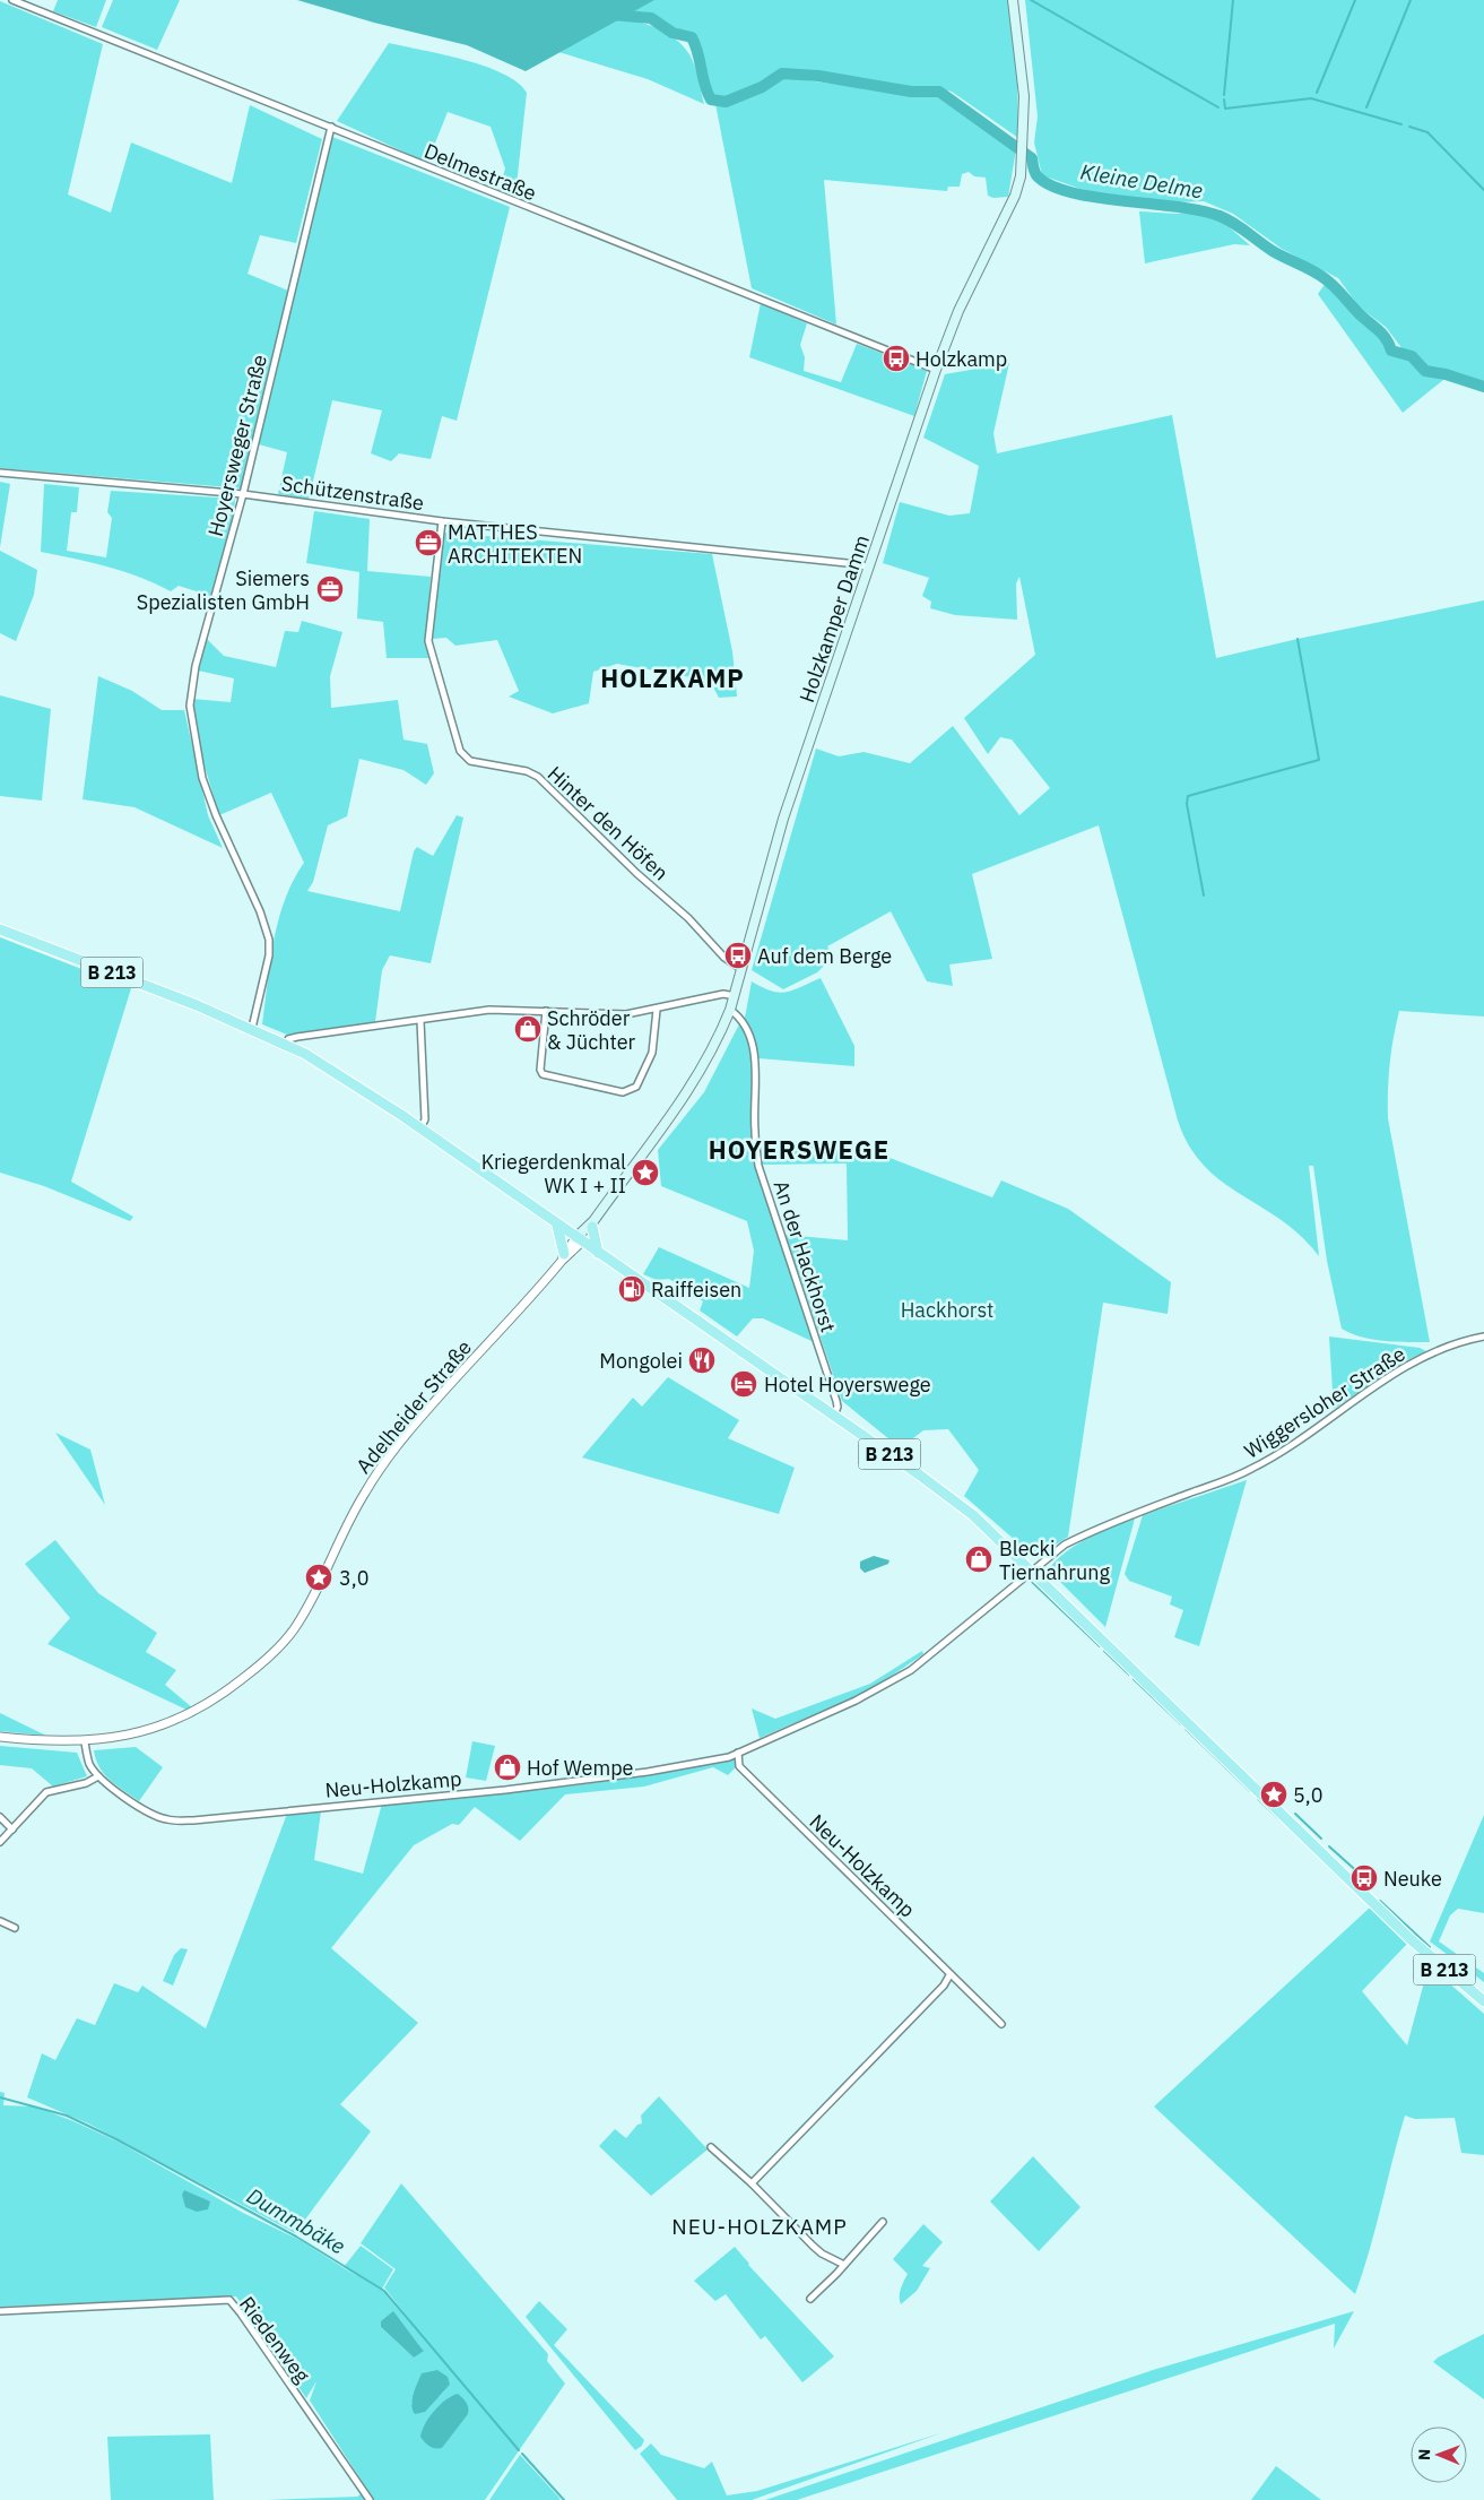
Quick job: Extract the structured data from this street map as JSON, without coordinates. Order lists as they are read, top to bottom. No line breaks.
{"streets":{"main road":["Holzkamper Damm","B 213"],"street":["Delmestraße","Hoyersweger Straße","Schützenstraße","Hinter den Höfen","An der Hackhorst","Wiggersloher Straße","Adelheider Straße","Neu-Holzkamp","Riedenweg"]},"crossings":[["Delmestraße","Hoyersweger Straße"],["Delmestraße","Holzkamper Damm"],["Hoyersweger Straße","Schützenstraße"],["Hoyersweger Straße","B 213"],["Schützenstraße","Holzkamper Damm"],["Schützenstraße","Hinter den Höfen"],["Holzkamper Damm","Hinter den Höfen"],["Holzkamper Damm","B 213"],["Holzkamper Damm","An der Hackhorst"],["Holzkamper Damm","Adelheider Straße"],["B 213","An der Hackhorst"],["B 213","Wiggersloher Straße"],["B 213","Adelheider Straße"],["B 213","Neu-Holzkamp"],["Wiggersloher Straße","Neu-Holzkamp"],["Adelheider Straße","Neu-Holzkamp"]],"districts":["HOLZKAMP","HOYERSWEGE","NEU-HOLZKAMP"],"water":["Kleine Delme","Dummbäke"],"parks":["Hackhorst"],"places":{"bus stop":["Holzkamp","Auf dem Berge","Neuke"],"office":["MATTHES ARCHITEKTEN","Siemers Spezialisten GmbH"],"shop":["Schröder & Jüchter","Blecki Tiernahrung","Hof Wempe"],"place":["Kriegerdenkmal WK I + II","3,0","5,0"],"fuel station":["Raiffeisen"],"restaurant":["Mongolei"],"hotel":["Hotel Hoyerswege"]},"north":"left"}
